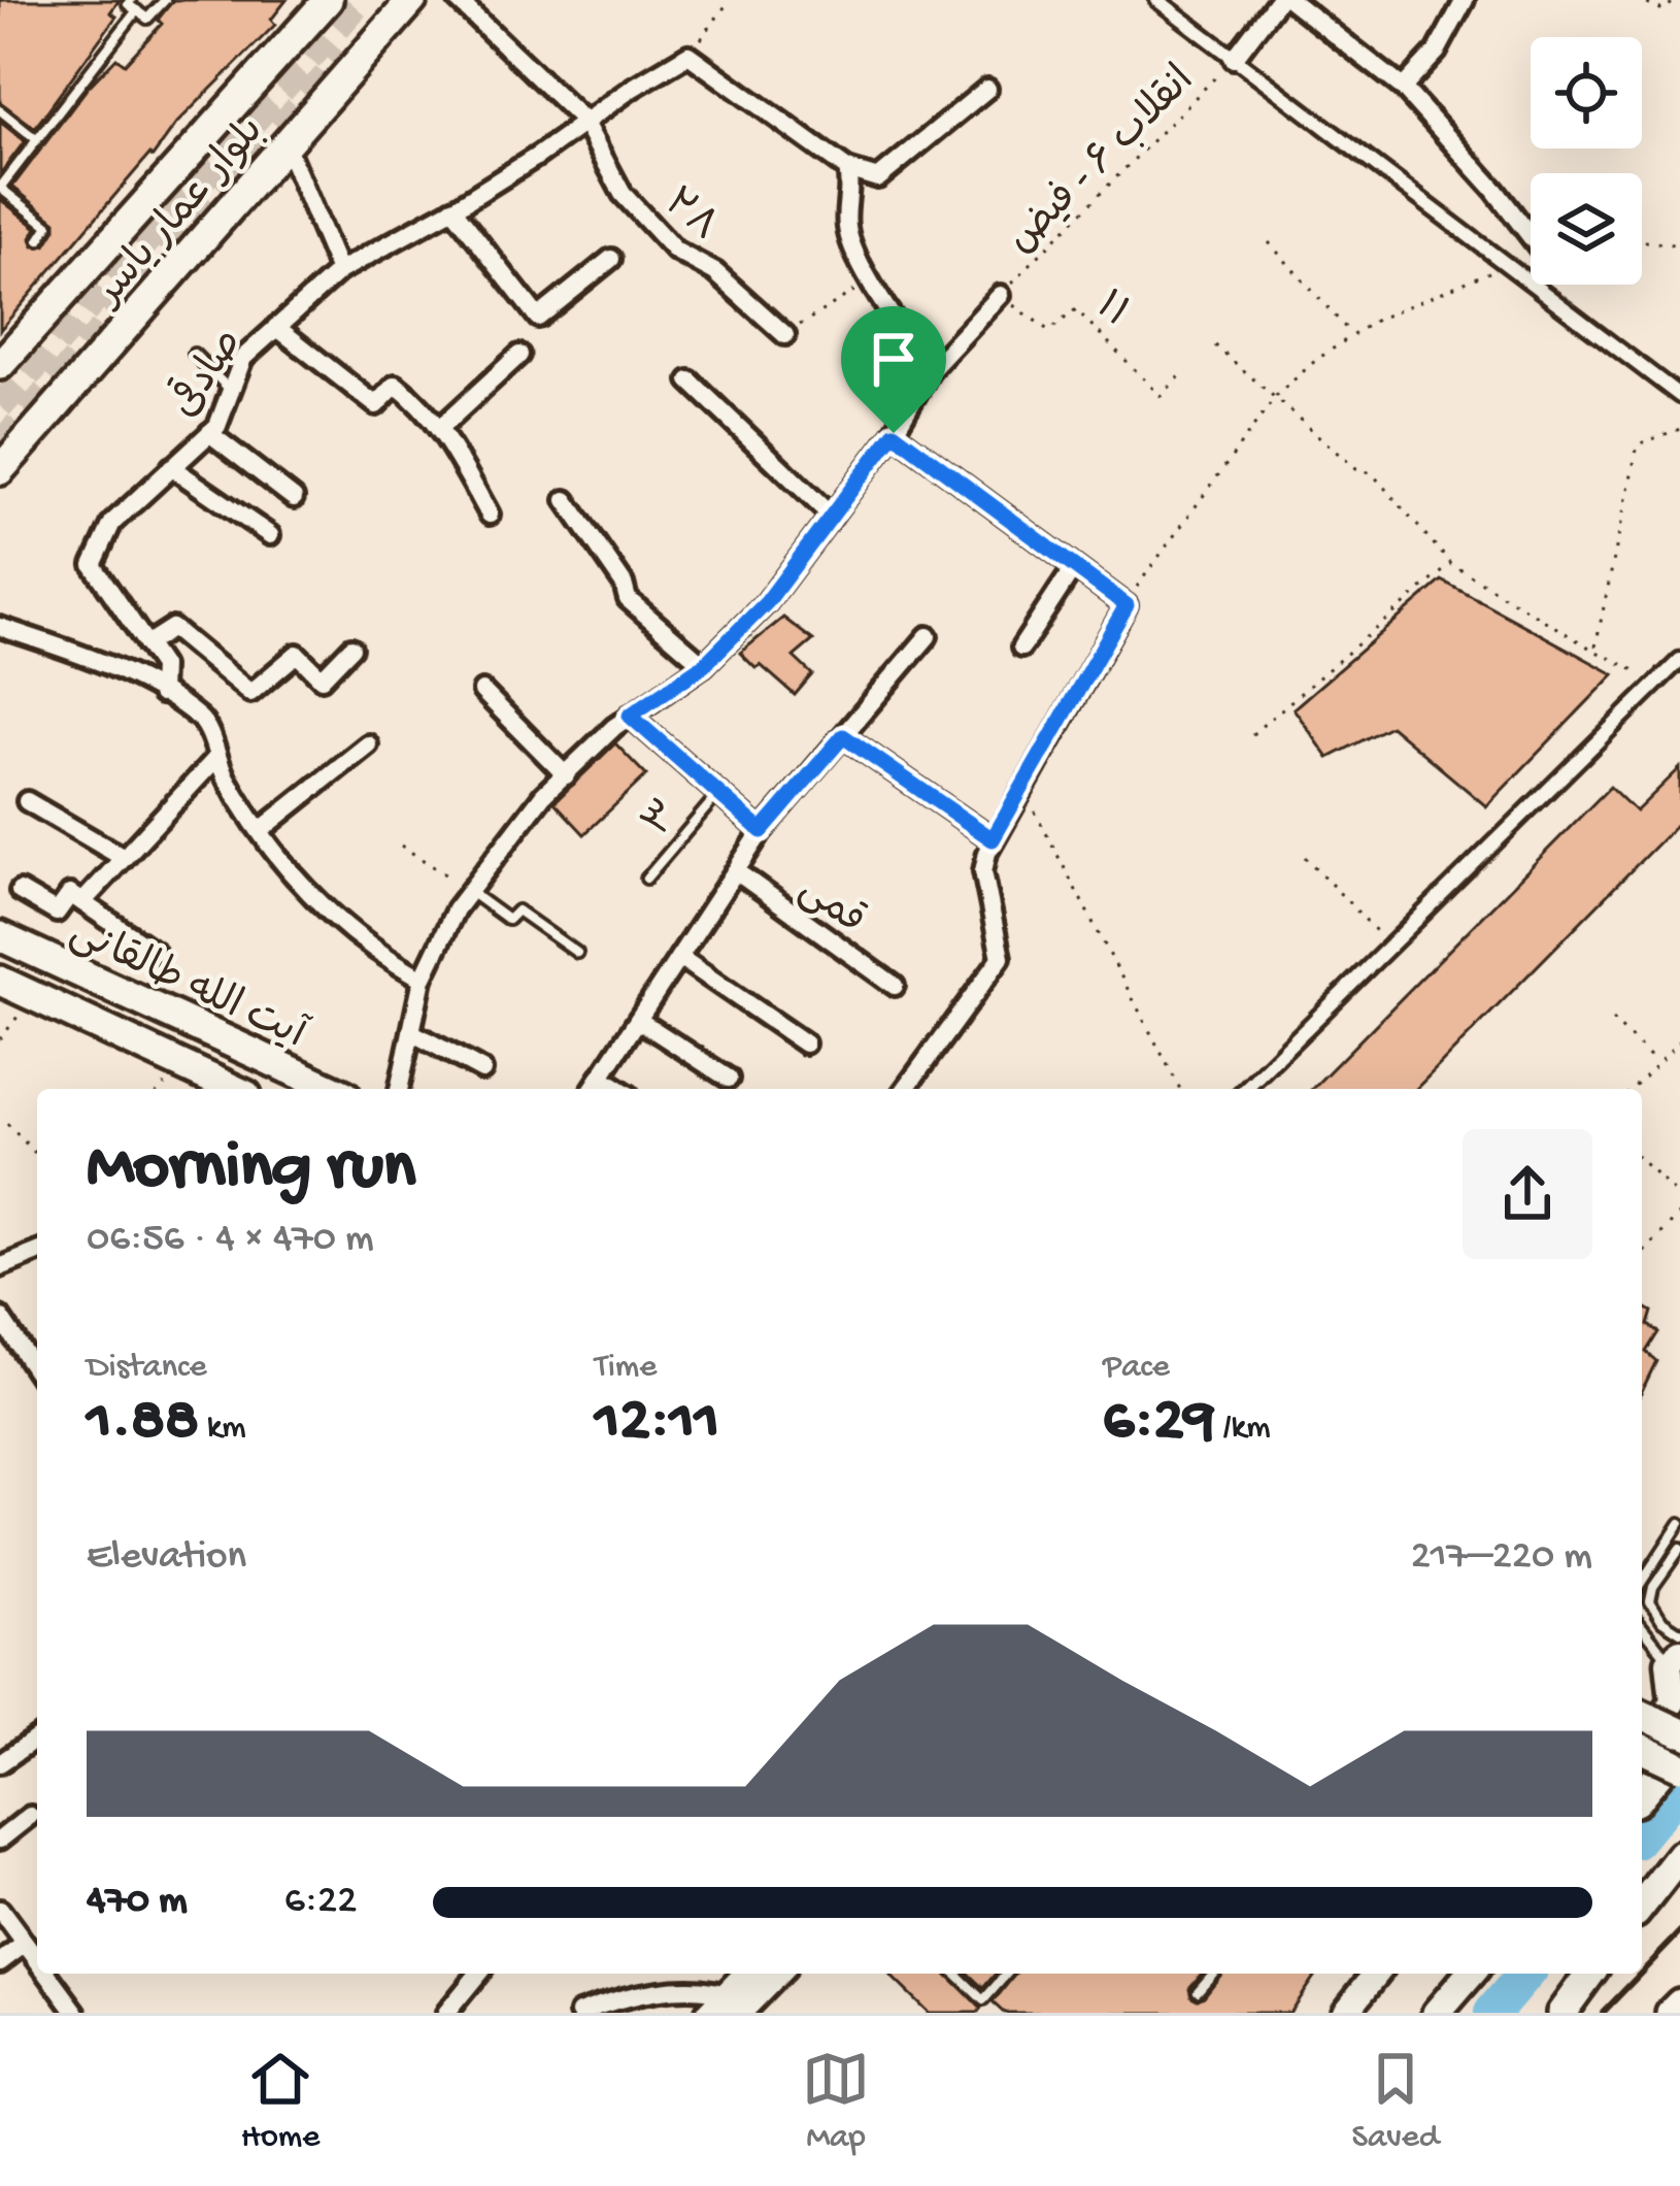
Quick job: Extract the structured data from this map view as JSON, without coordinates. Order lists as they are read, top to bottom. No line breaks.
{"streets":{"main road":["بلوار عمار یاسر","آیت الله طالقانی"],"street":["۲۸","صادقی","قمی"],"lane":["۳"],"path":["انقلاب ۶ - فیض","۱۱"]},"crossings":[["انقلاب ۶ - فیض","۱۱"],["۲۸","صادقی"]],"page":{"heading":["Morning run","06:56 · 4 × 470 m"],"stats":[["Distance","1.88 km"],["Time","12:11"],["Pace","6:29 /km"]],"chart":["Elevation","217–220 m"],"list":[{"name":"470 m","note":"6:22"}],"tabs":["Home","Map","Saved"]}}
